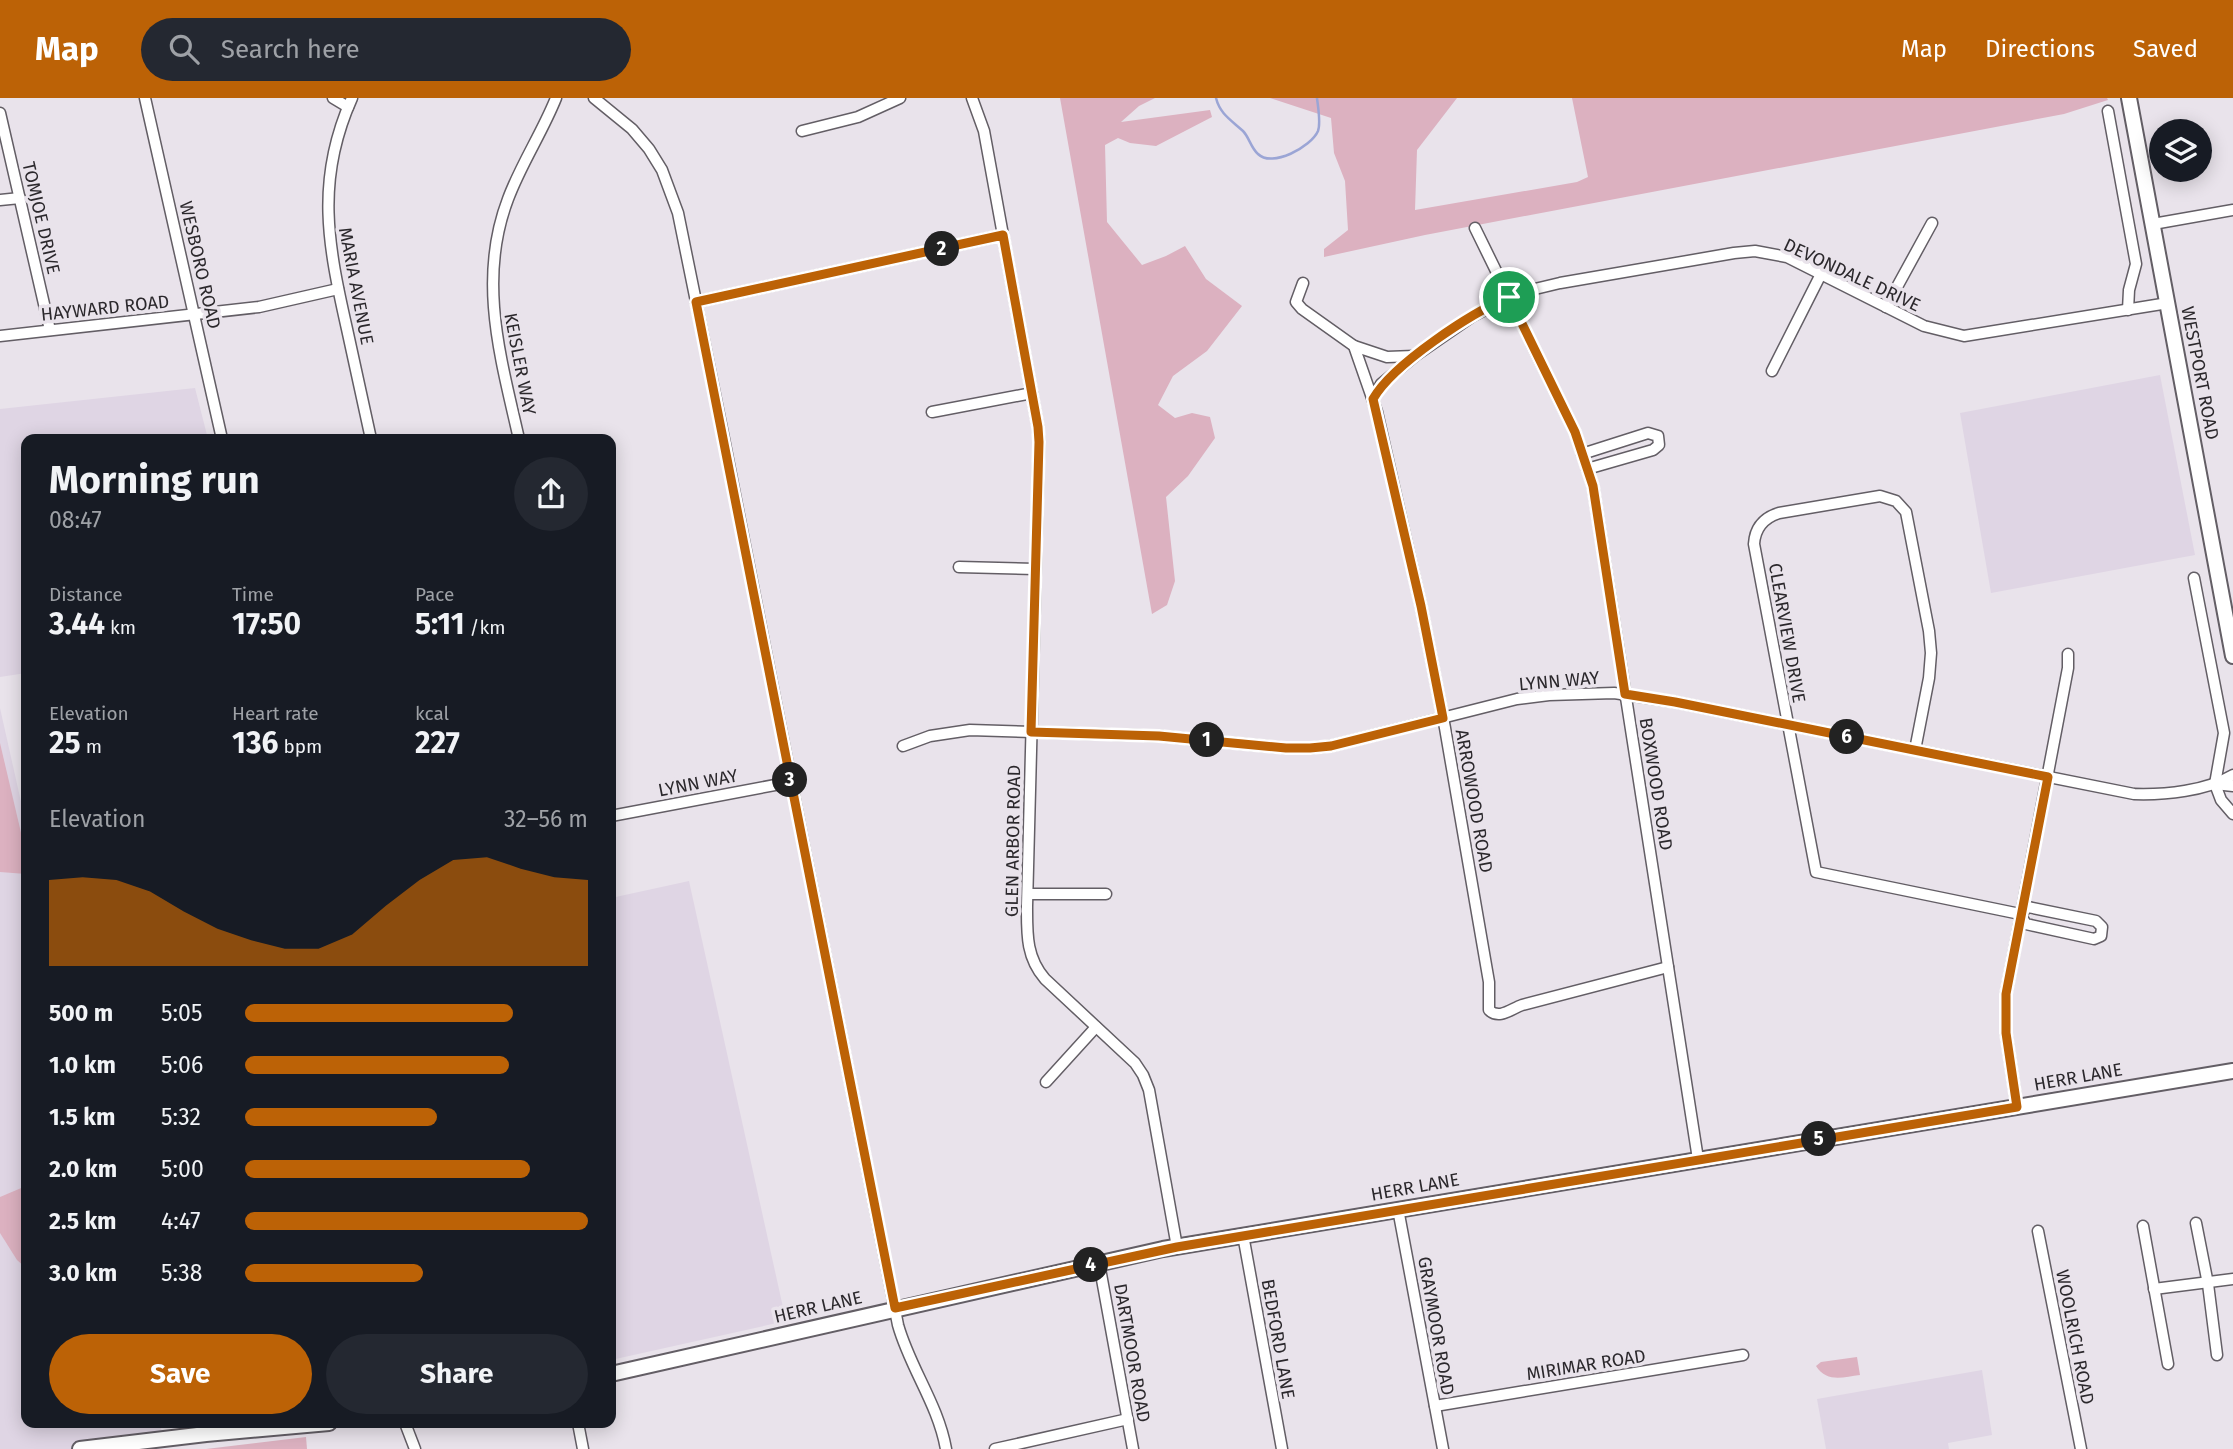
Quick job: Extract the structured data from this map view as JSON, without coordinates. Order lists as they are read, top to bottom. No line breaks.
{"streets":{"main road":["WESTPORT ROAD","HERR LANE"],"street":["TOMJOE DRIVE","WESBORO ROAD","DEVONDALE DRIVE","MARIA AVENUE","HAYWARD ROAD","KEISLER WAY","CLEARVIEW DRIVE","LYNN WAY","BOXWOOD ROAD","ARROWOOD ROAD","GLEN ARBOR ROAD","GRAYMOOR ROAD","WOOLRICH ROAD","BEDFORD LANE","DARTMOOR ROAD","MIRIMAR ROAD"]},"crossings":[["TOMJOE DRIVE","HAYWARD ROAD"],["WESBORO ROAD","HAYWARD ROAD"],["DEVONDALE DRIVE","WESTPORT ROAD"],["DEVONDALE DRIVE","BOXWOOD ROAD"],["DEVONDALE DRIVE","ARROWOOD ROAD"],["MARIA AVENUE","HAYWARD ROAD"],["CLEARVIEW DRIVE","LYNN WAY"],["LYNN WAY","BOXWOOD ROAD"],["LYNN WAY","ARROWOOD ROAD"],["LYNN WAY","GLEN ARBOR ROAD"],["BOXWOOD ROAD","ARROWOOD ROAD"],["BOXWOOD ROAD","HERR LANE"],["GLEN ARBOR ROAD","HERR LANE"],["HERR LANE","GRAYMOOR ROAD"],["HERR LANE","BEDFORD LANE"],["HERR LANE","DARTMOOR ROAD"],["GRAYMOOR ROAD","MIRIMAR ROAD"]],"page":{"header":"Map","search":"Search here","nav":["Map","Directions","Saved"],"pins":["2","6","1","3","5","4"],"heading":["Morning run","08:47"],"stats":[["Distance","3.44 km"],["Time","17:50"],["Pace","5:11 /km"],["Elevation","25 m"],["Heart rate","136 bpm"],["kcal","227"]],"chart":["Elevation","32–56 m"],"list":[{"name":"500 m","note":"5:05"},{"name":"1.0 km","note":"5:06"},{"name":"1.5 km","note":"5:32"},{"name":"2.0 km","note":"5:00"},{"name":"2.5 km","note":"4:47"},{"name":"3.0 km","note":"5:38"}],"buttons":["Save","Share"]}}
